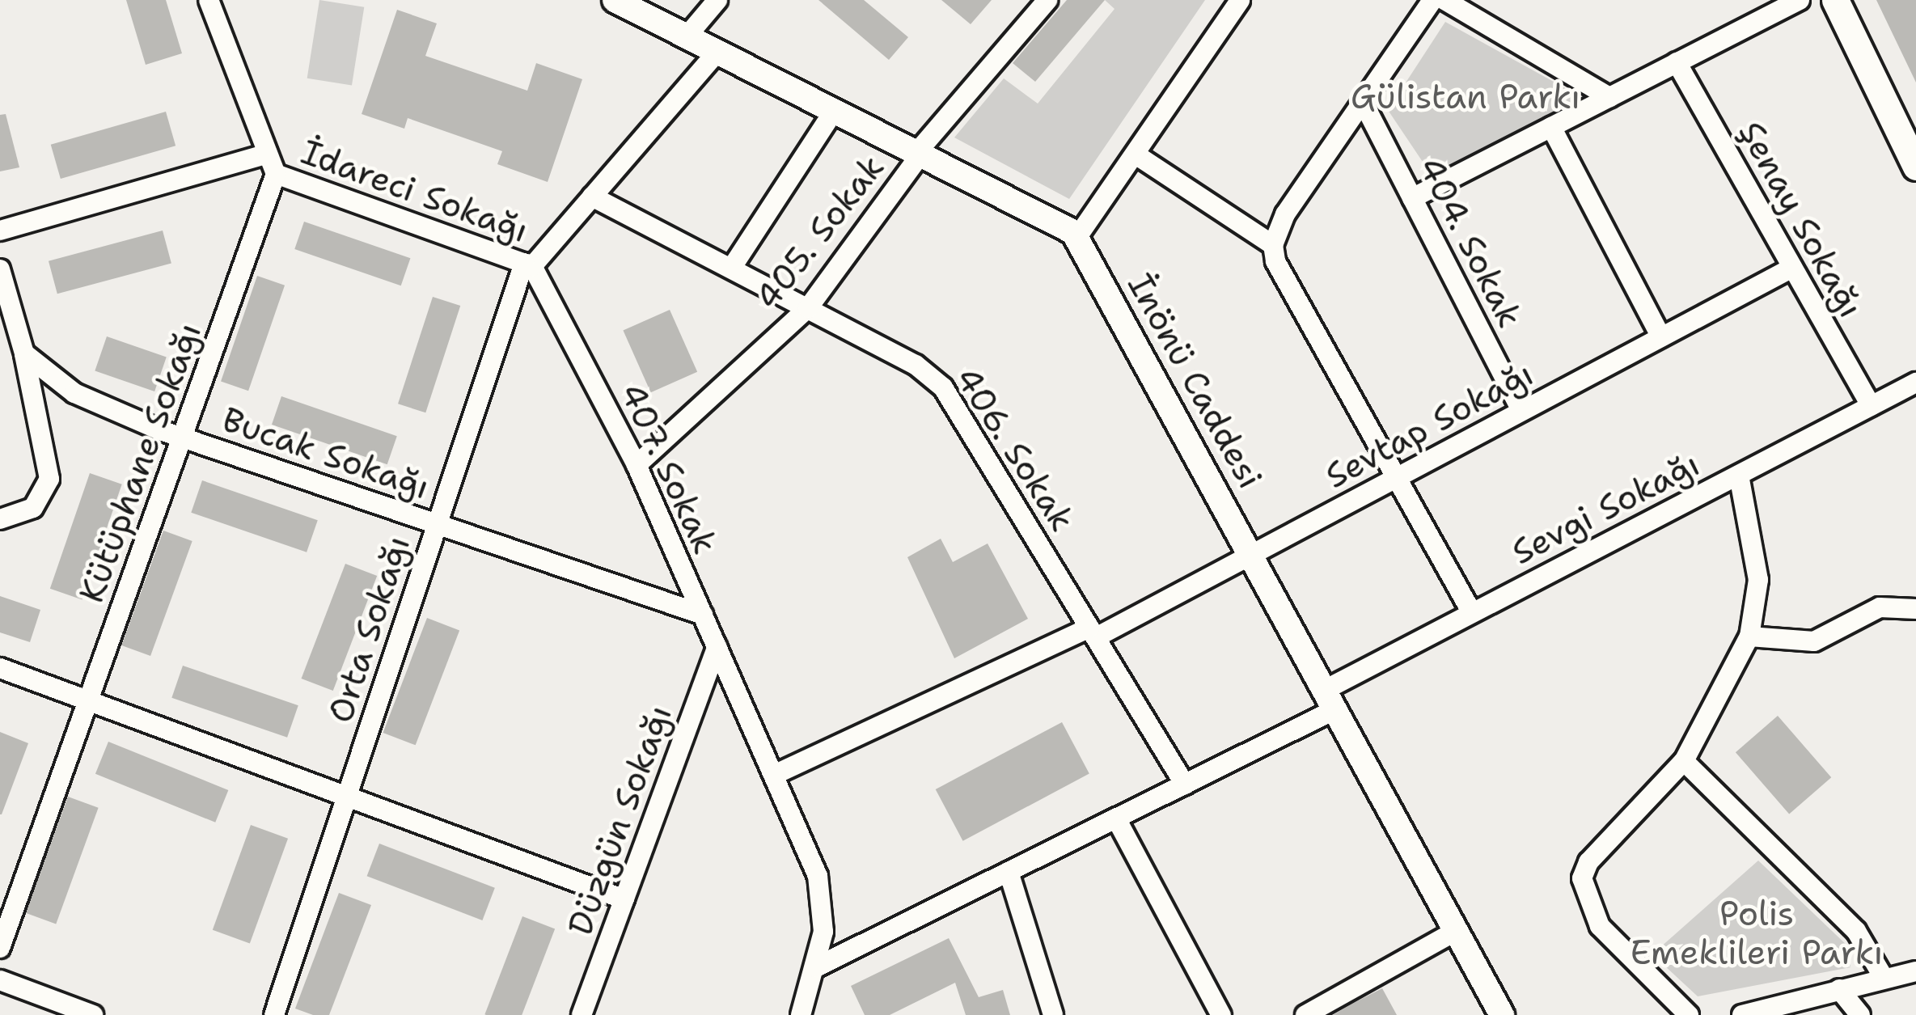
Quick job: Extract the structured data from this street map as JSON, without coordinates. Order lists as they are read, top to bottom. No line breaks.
{"streets":{"street":["İdareci Sokağı","Şenay Sokağı","405. Sokak","404. Sokak","İnönü Caddesi","Sevtap Sokağı","406. Sokak","Bucak Sokağı","Kütüphane Sokağı","407. Sokak","Sevgi Sokağı","Orta Sokağı","Düzgün Sokağı"]},"crossings":[["İdareci Sokağı","Kütüphane Sokağı"],["İdareci Sokağı","407. Sokak"],["İdareci Sokağı","Orta Sokağı"],["Şenay Sokağı","Sevtap Sokağı"],["Şenay Sokağı","Sevgi Sokağı"],["405. Sokak","406. Sokak"],["405. Sokak","407. Sokak"],["404. Sokak","Sevtap Sokağı"],["İnönü Caddesi","Sevtap Sokağı"],["İnönü Caddesi","Sevgi Sokağı"],["Sevtap Sokağı","406. Sokak"],["Sevtap Sokağı","407. Sokak"],["406. Sokak","Sevgi Sokağı"],["Bucak Sokağı","Kütüphane Sokağı"],["Bucak Sokağı","407. Sokak"],["Bucak Sokağı","Orta Sokağı"],["407. Sokak","Sevgi Sokağı"],["407. Sokak","Orta Sokağı"],["407. Sokak","Düzgün Sokağı"]],"parks":["Gülistan Parkı","Polis Emeklileri Parkı"]}
